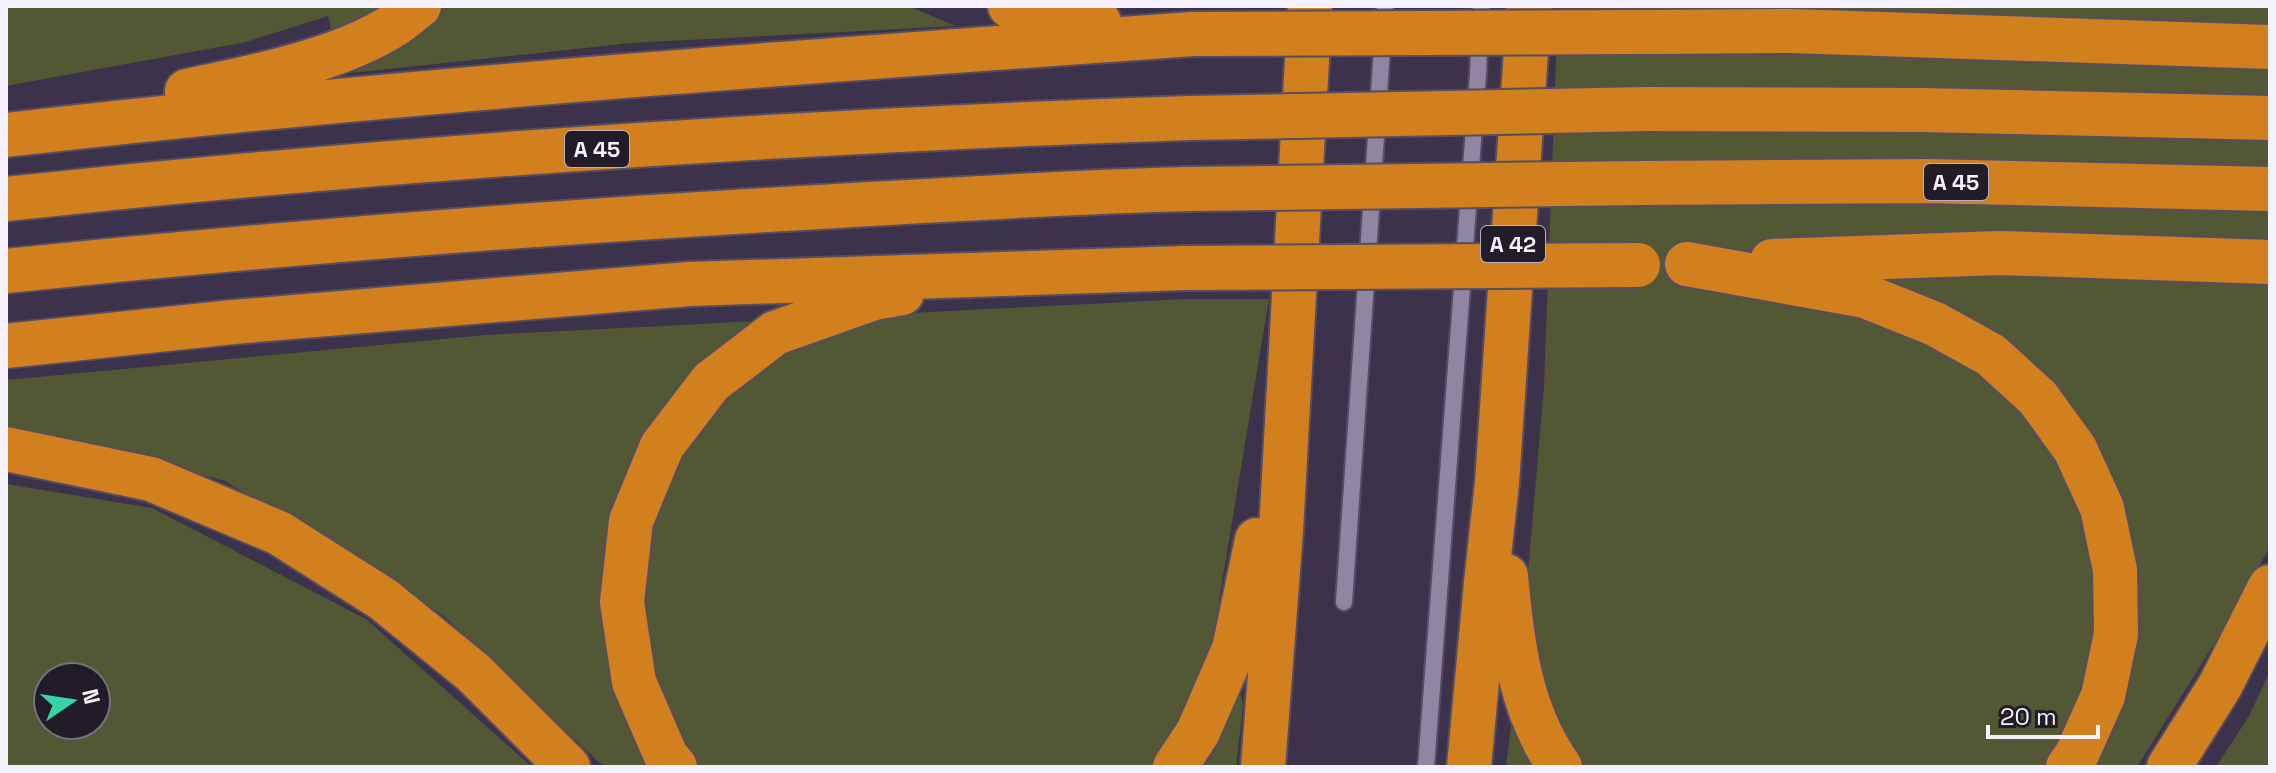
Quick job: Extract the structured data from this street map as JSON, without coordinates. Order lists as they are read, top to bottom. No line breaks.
{"streets":{"highway":["A 45","A 42"]},"scale_bar":"20 m","north":"right"}
